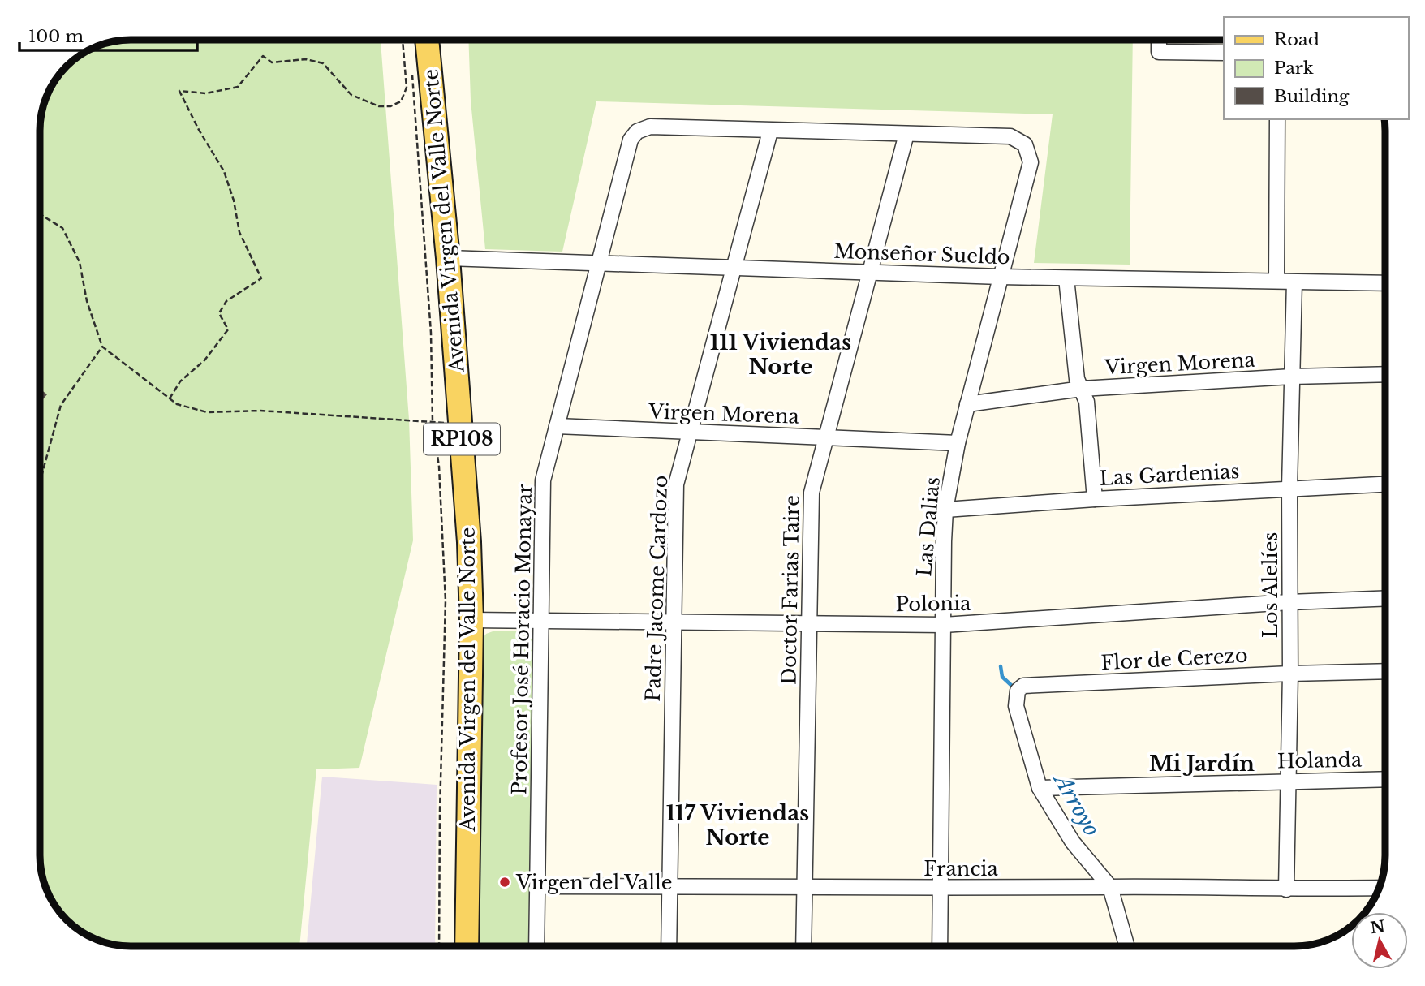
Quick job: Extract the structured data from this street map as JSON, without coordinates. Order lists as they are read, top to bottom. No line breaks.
{"streets":{"main road":["Avenida Virgen del Valle Norte","RP108"],"street":["Monseñor Sueldo","Virgen Morena","Las Gardenias","Las Dalias","Los Alelíes","Padre Jacome Cardozo","Doctor Farias Taire","Polonia","Profesor José Horacio Monayar","Flor de Cerezo","Holanda","Francia"]},"crossings":[["Avenida Virgen del Valle Norte","Monseñor Sueldo"],["Avenida Virgen del Valle Norte","Polonia"],["Monseñor Sueldo","Las Dalias"],["Monseñor Sueldo","Los Alelíes"],["Monseñor Sueldo","Padre Jacome Cardozo"],["Monseñor Sueldo","Doctor Farias Taire"],["Monseñor Sueldo","Profesor José Horacio Monayar"],["Virgen Morena","Las Dalias"],["Virgen Morena","Los Alelíes"],["Virgen Morena","Padre Jacome Cardozo"],["Virgen Morena","Doctor Farias Taire"],["Virgen Morena","Profesor José Horacio Monayar"],["Las Gardenias","Las Dalias"],["Las Gardenias","Los Alelíes"],["Las Dalias","Doctor Farias Taire"],["Las Dalias","Polonia"],["Las Dalias","Francia"],["Los Alelíes","Polonia"],["Los Alelíes","Flor de Cerezo"],["Los Alelíes","Holanda"],["Los Alelíes","Francia"],["Padre Jacome Cardozo","Polonia"],["Padre Jacome Cardozo","Profesor José Horacio Monayar"],["Padre Jacome Cardozo","Francia"],["Doctor Farias Taire","Polonia"],["Doctor Farias Taire","Francia"],["Polonia","Profesor José Horacio Monayar"],["Profesor José Horacio Monayar","Francia"],["Flor de Cerezo","Holanda"]],"districts":["111 Viviendas Norte","Mi Jardín","117 Viviendas Norte"],"water":["Arroyo"],"places":["Virgen del Valle"],"legend":["Road","Park","Building"],"scale_bar":"100 m","north":"top"}
